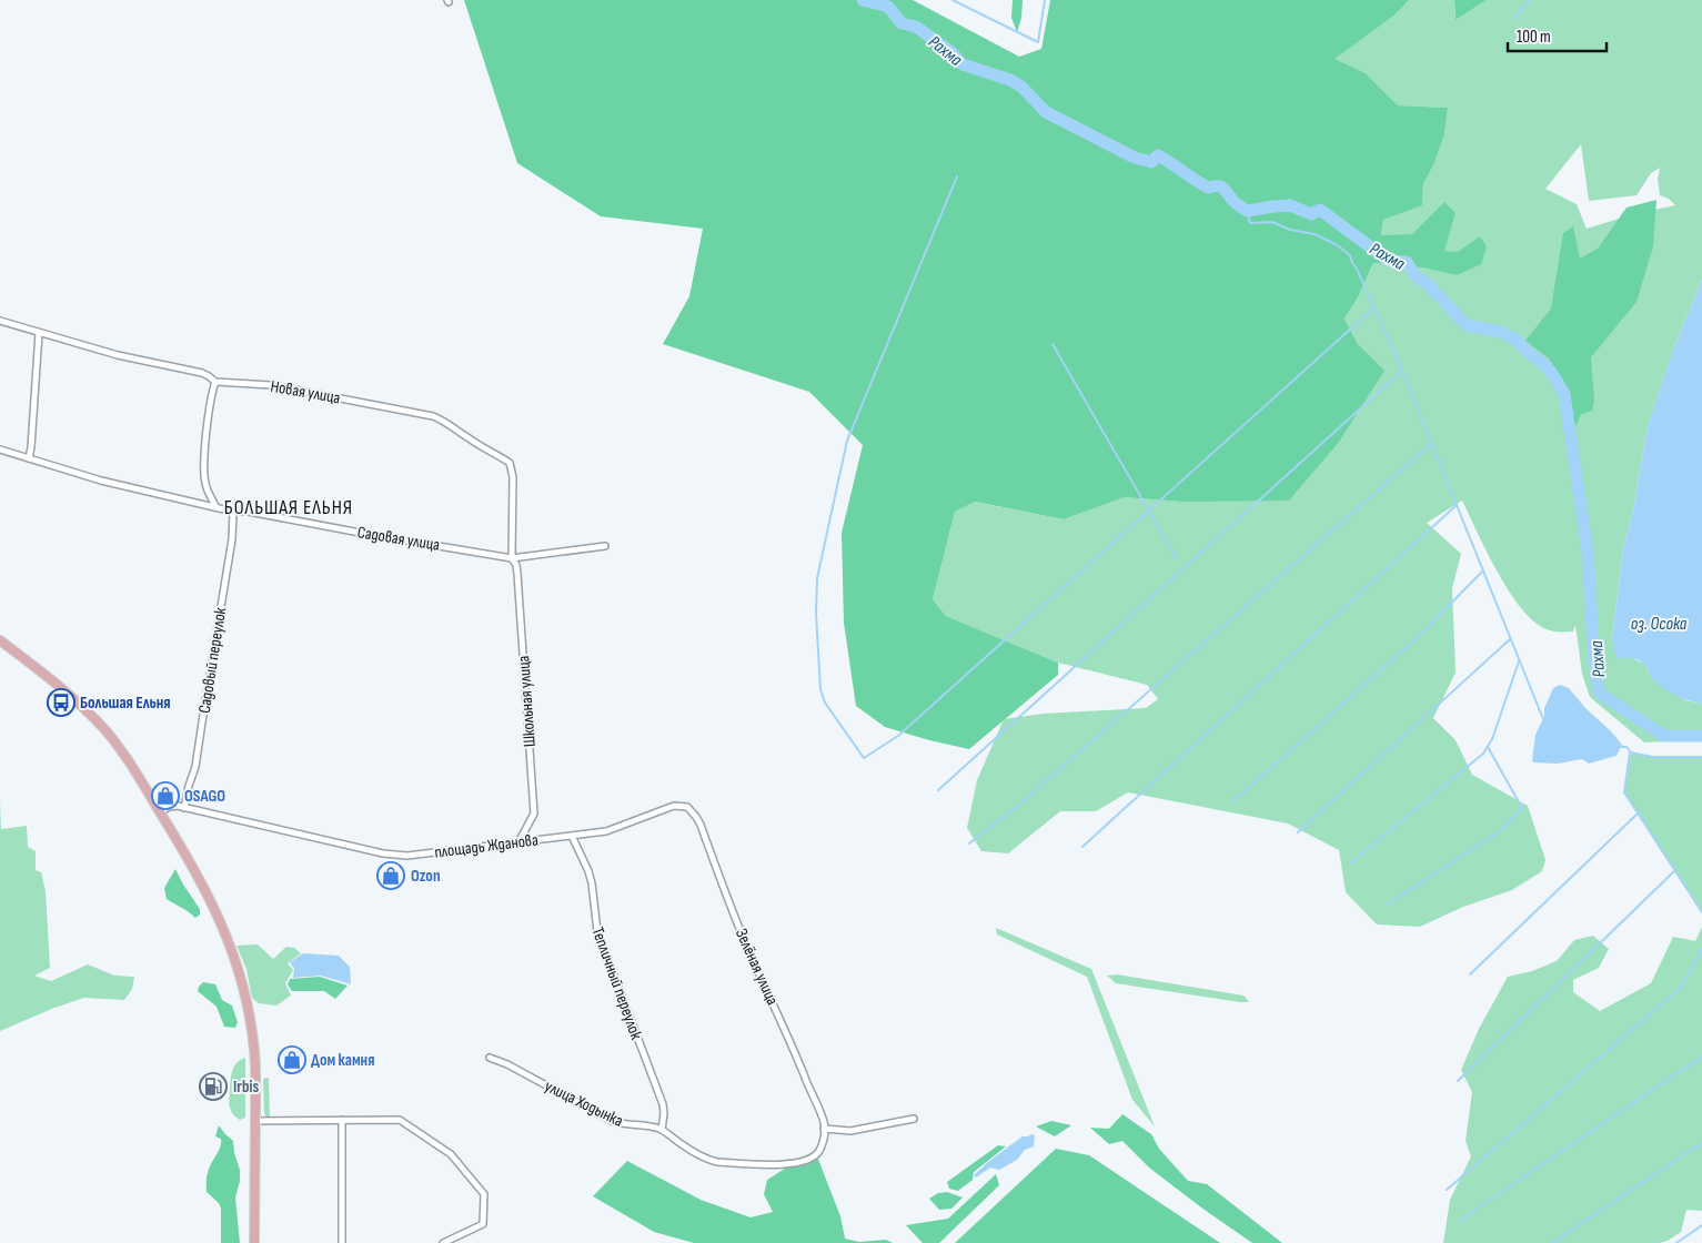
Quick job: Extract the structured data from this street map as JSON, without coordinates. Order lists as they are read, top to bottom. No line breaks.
{"streets":{"street":["Новая улица","Садовая улица","Садовый переулок","Школьная улица","площадь Жданова","Зелёная улица","Тепличный переулок","улица Ходынка"]},"crossings":[["Новая улица","Садовая улица"],["Новая улица","Школьная улица"],["Садовая улица","Садовый переулок"],["Садовая улица","Школьная улица"],["Садовый переулок","площадь Жданова"],["Школьная улица","площадь Жданова"],["площадь Жданова","Зелёная улица"],["площадь Жданова","Тепличный переулок"],["Зелёная улица","улица Ходынка"],["Тепличный переулок","улица Ходынка"]],"districts":["БОЛЬШАЯ ЕЛЬНЯ"],"water":["Рахма","оз. Осока"],"places":{"bus stop":["Большая Ельня"],"shop":["OSAGO","Ozon","Дом камня"],"fuel station":["Irbis"]},"scale_bar":"100 m"}
